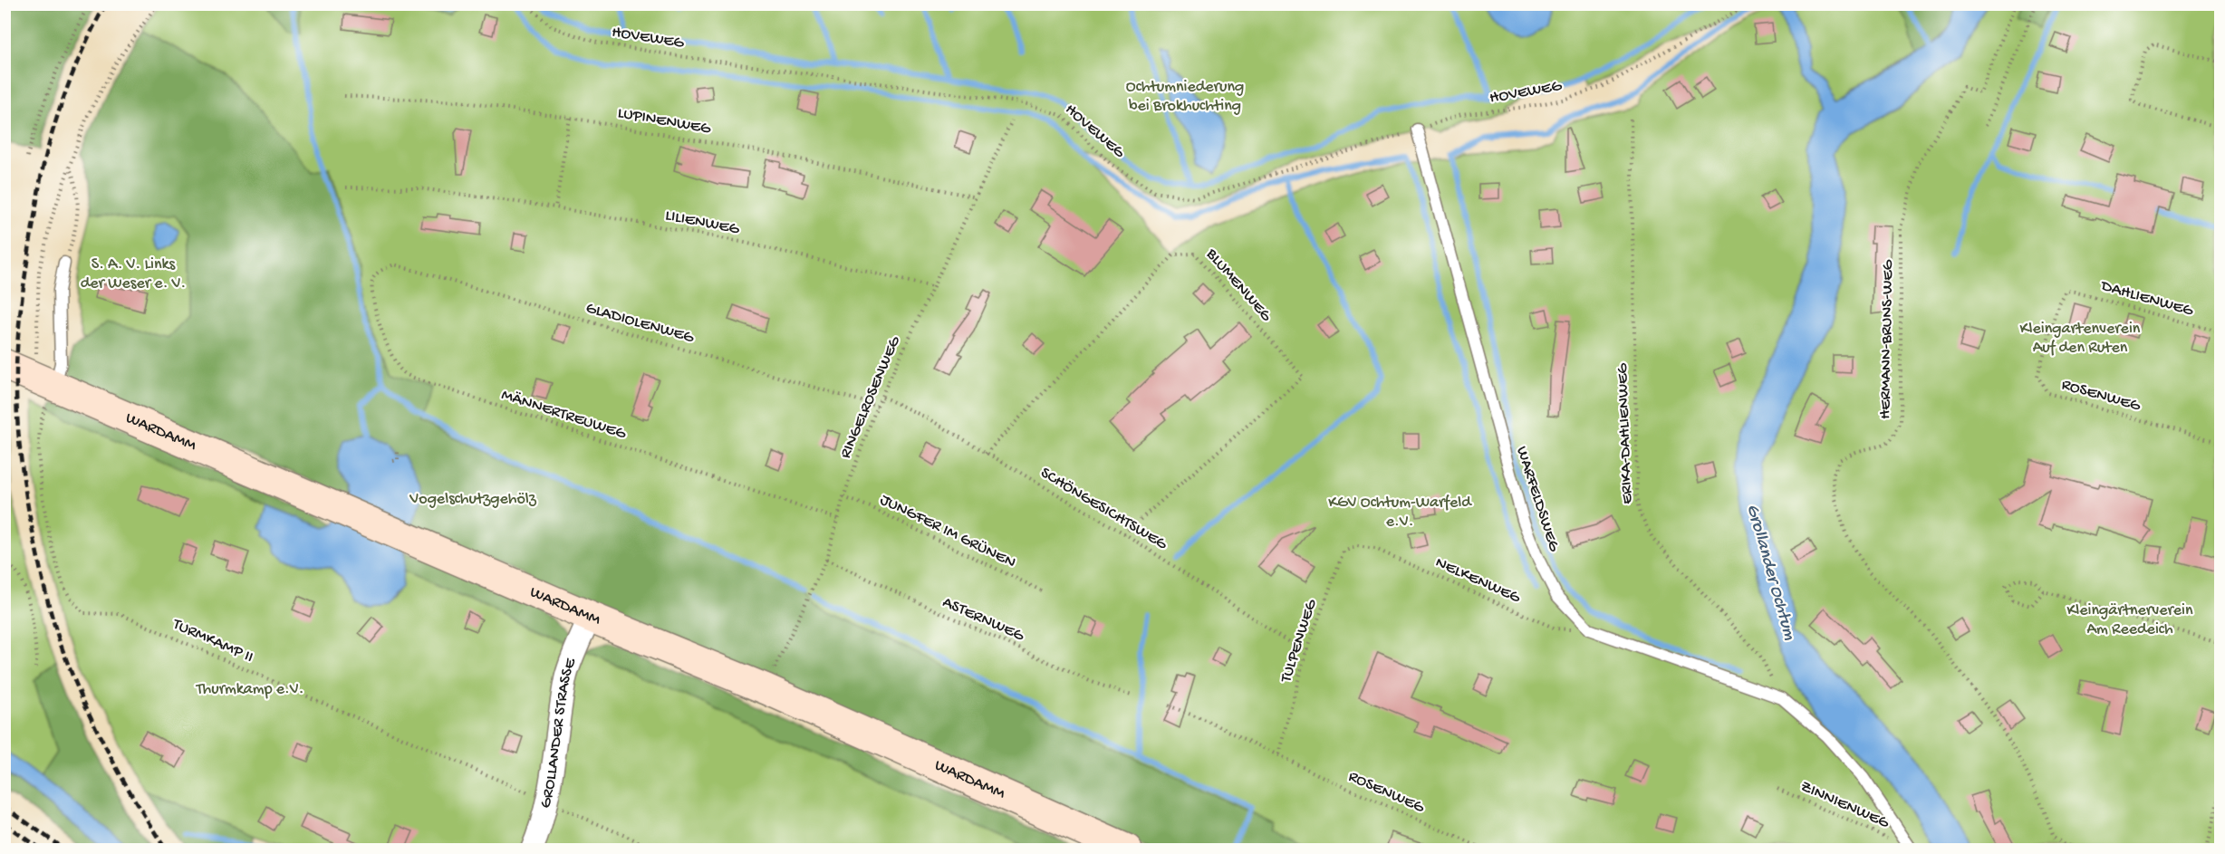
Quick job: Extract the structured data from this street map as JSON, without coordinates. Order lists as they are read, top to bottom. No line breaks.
{"streets":{"street":["WARDAMM","GROLLANDER STRASSE"],"lane":["WARFELDSWEG"],"path":["HOVEWEG","LUPINENWEG","LILIENWEG","BLUMENWEG","DAHLIENWEG","GLADIOLENWEG","HERMANN-BRUNS-WEG","ROSENWEG","RINGELROSENWEG","MÄNNERTREUWEG","ERIKA-DAHLIENWEG","SCHÖNGESICHTSWEG","JUNGFER IM GRÜNEN","NELKENWEG","ASTERNWEG","TURMKAMP II","TULPENWEG","ZINNIENWEG"]},"crossings":[["HOVEWEG","WARFELDSWEG"],["LUPINENWEG","RINGELROSENWEG"],["LILIENWEG","RINGELROSENWEG"],["BLUMENWEG","SCHÖNGESICHTSWEG"],["DAHLIENWEG","ROSENWEG"],["GLADIOLENWEG","RINGELROSENWEG"],["GLADIOLENWEG","MÄNNERTREUWEG"],["ROSENWEG","TULPENWEG"],["RINGELROSENWEG","MÄNNERTREUWEG"],["RINGELROSENWEG","WARDAMM"],["RINGELROSENWEG","SCHÖNGESICHTSWEG"],["RINGELROSENWEG","JUNGFER IM GRÜNEN"],["RINGELROSENWEG","ASTERNWEG"],["WARDAMM","TURMKAMP II"],["WARDAMM","GROLLANDER STRASSE"],["ERIKA-DAHLIENWEG","WARFELDSWEG"],["WARFELDSWEG","NELKENWEG"],["WARFELDSWEG","ZINNIENWEG"],["SCHÖNGESICHTSWEG","TULPENWEG"],["NELKENWEG","TULPENWEG"],["TURMKAMP II","GROLLANDER STRASSE"]],"water":["Grollander Ochtum"],"parks":["Ochtumniederung bei Brokhuchting","S. A. V. Links der Weser e. V.","Kleingartenverein Auf den Ruten","Vogelschutzgehölz","KGV Ochtum-Warfeld e.V.","Kleingärtnerverein Am Reedeich","Thurmkamp e.V."]}
